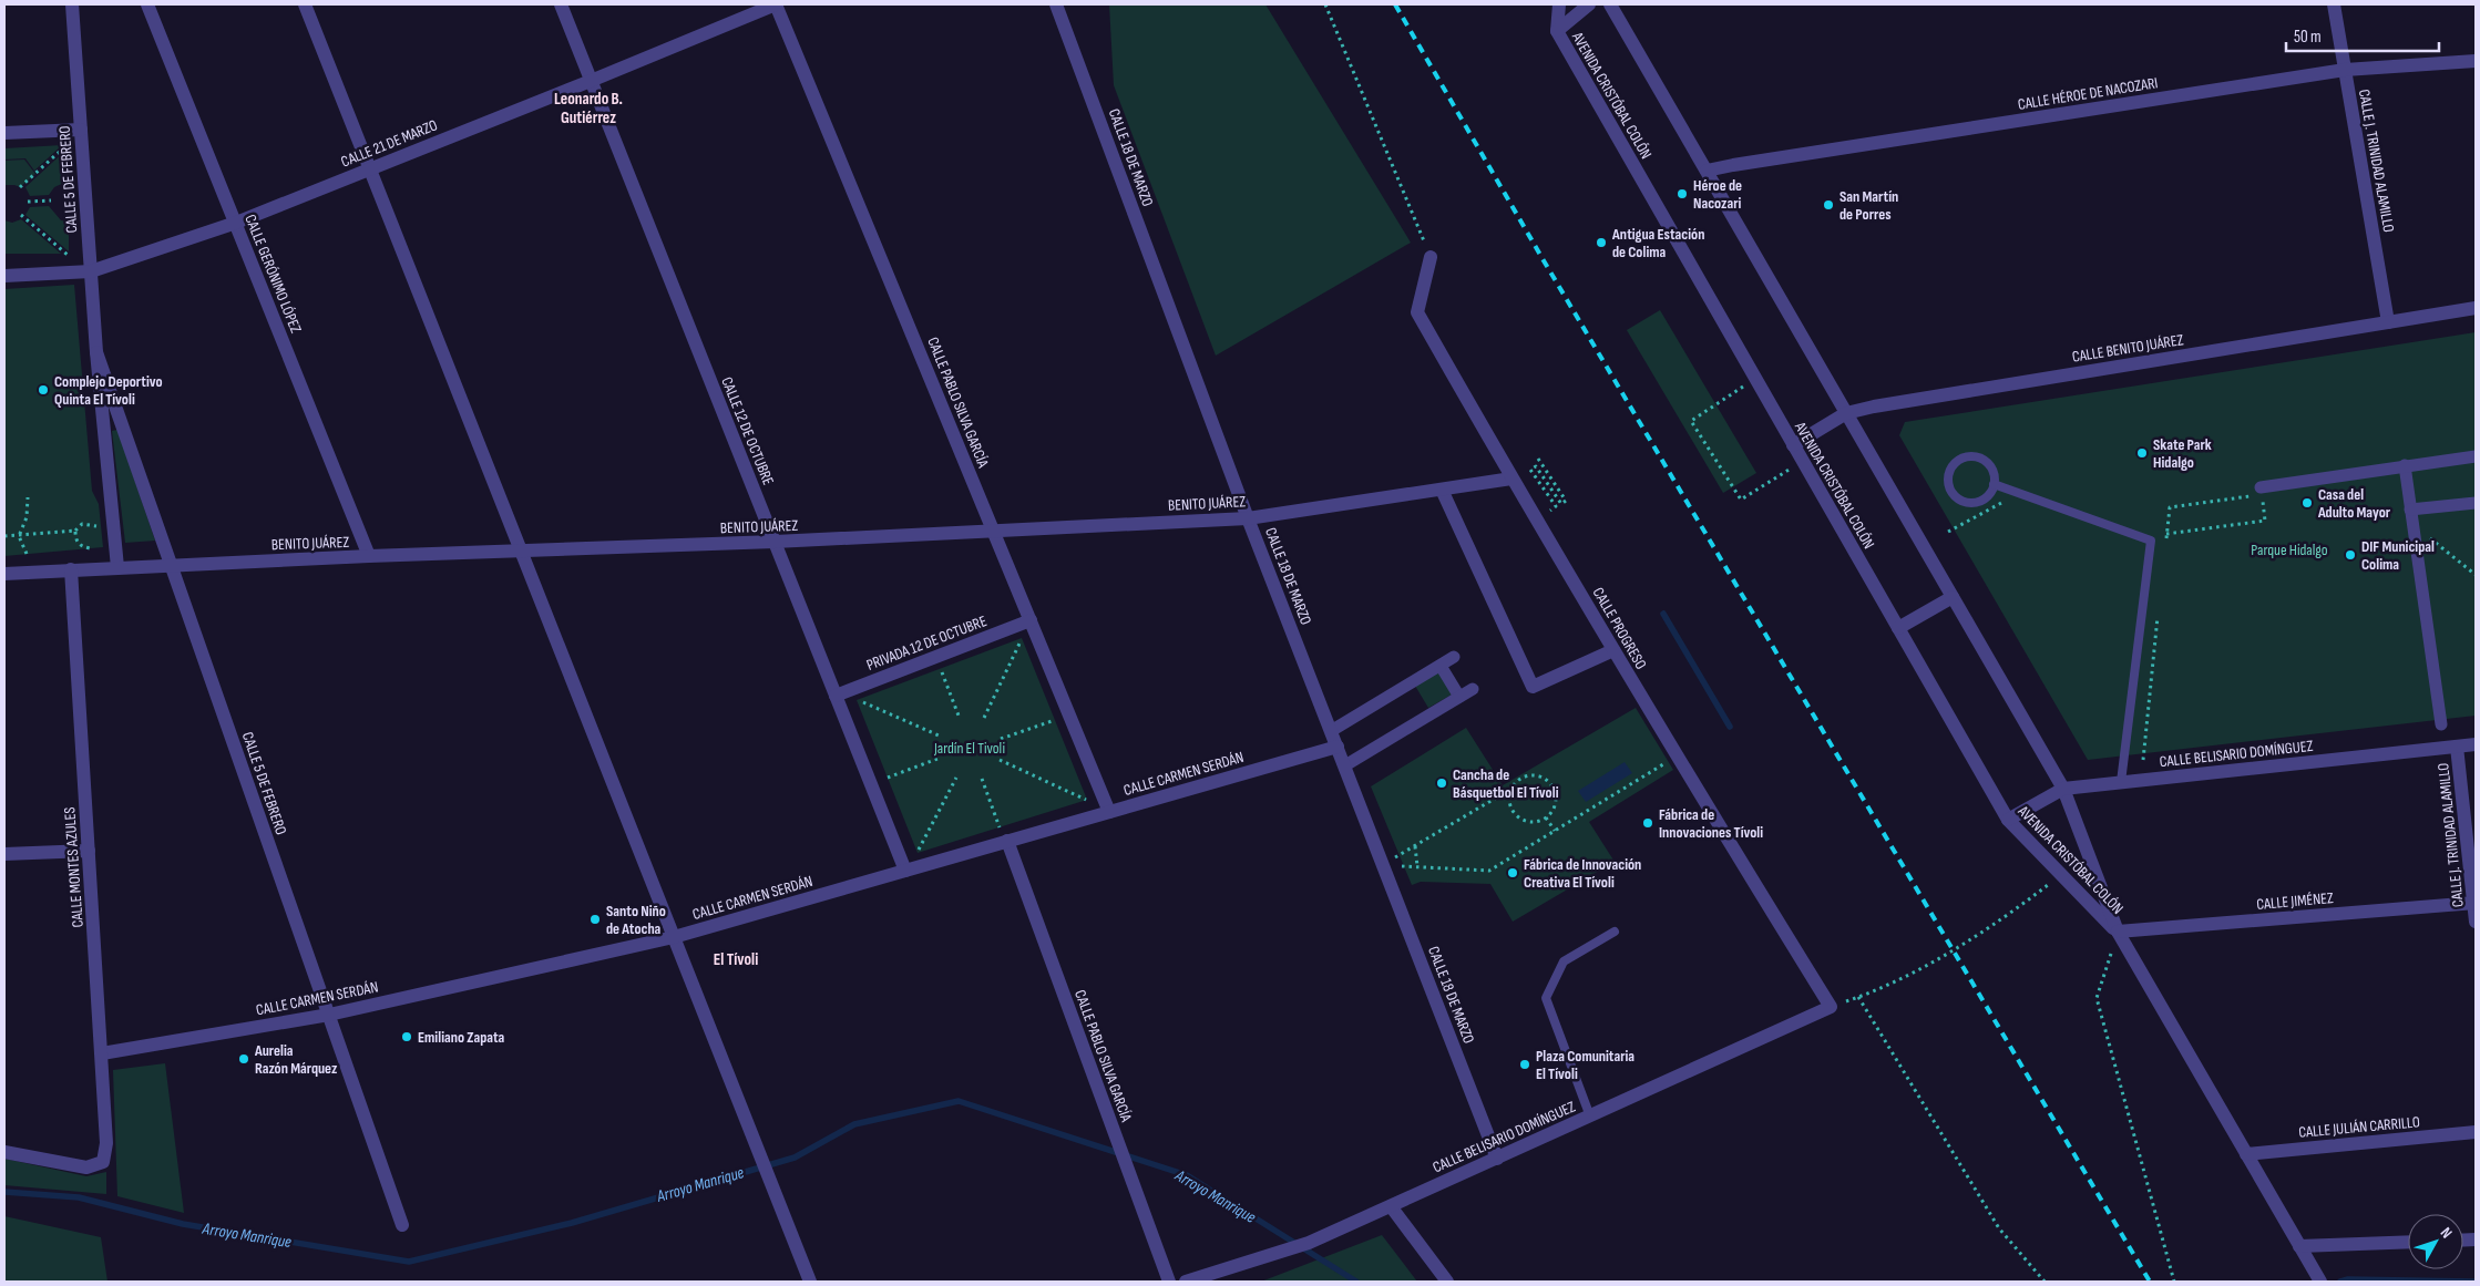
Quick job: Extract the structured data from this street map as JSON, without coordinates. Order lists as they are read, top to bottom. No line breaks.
{"streets":{"street":["CALLE HÉROE DE NACOZARI","AVENIDA CRISTÓBAL COLÓN","CALLE 21 DE MARZO","CALLE 18 DE MARZO","CALLE J. TRINIDAD ALAMILLO","CALLE 5 DE FEBRERO","CALLE GERÓNIMO LÓPEZ","CALLE BENITO JUÁREZ","CALLE PABLO SILVA GARCÍA","CALLE 12 DE OCTUBRE","BENITO JUÁREZ","CALLE PROGRESO","PRIVADA 12 DE OCTUBRE","CALLE BELISARIO DOMÍNGUEZ","CALLE CARMEN SERDÁN","CALLE MONTES AZULES","CALLE JIMÉNEZ","CALLE JULIÁN CARRILLO"]},"crossings":[["CALLE HÉROE DE NACOZARI","AVENIDA CRISTÓBAL COLÓN"],["CALLE HÉROE DE NACOZARI","CALLE J. TRINIDAD ALAMILLO"],["AVENIDA CRISTÓBAL COLÓN","CALLE BENITO JUÁREZ"],["AVENIDA CRISTÓBAL COLÓN","CALLE BELISARIO DOMÍNGUEZ"],["AVENIDA CRISTÓBAL COLÓN","CALLE JIMÉNEZ"],["AVENIDA CRISTÓBAL COLÓN","CALLE JULIÁN CARRILLO"],["CALLE 21 DE MARZO","CALLE 5 DE FEBRERO"],["CALLE 21 DE MARZO","CALLE GERÓNIMO LÓPEZ"],["CALLE 21 DE MARZO","CALLE PABLO SILVA GARCÍA"],["CALLE 21 DE MARZO","CALLE 12 DE OCTUBRE"],["CALLE 18 DE MARZO","BENITO JUÁREZ"],["CALLE 18 DE MARZO","CALLE BELISARIO DOMÍNGUEZ"],["CALLE 18 DE MARZO","CALLE CARMEN SERDÁN"],["CALLE J. TRINIDAD ALAMILLO","CALLE BENITO JUÁREZ"],["CALLE J. TRINIDAD ALAMILLO","CALLE BELISARIO DOMÍNGUEZ"],["CALLE J. TRINIDAD ALAMILLO","CALLE JIMÉNEZ"],["CALLE 5 DE FEBRERO","BENITO JUÁREZ"],["CALLE 5 DE FEBRERO","CALLE CARMEN SERDÁN"],["CALLE GERÓNIMO LÓPEZ","BENITO JUÁREZ"],["CALLE PABLO SILVA GARCÍA","BENITO JUÁREZ"],["CALLE PABLO SILVA GARCÍA","PRIVADA 12 DE OCTUBRE"],["CALLE PABLO SILVA GARCÍA","CALLE CARMEN SERDÁN"],["CALLE 12 DE OCTUBRE","BENITO JUÁREZ"],["CALLE 12 DE OCTUBRE","PRIVADA 12 DE OCTUBRE"],["CALLE 12 DE OCTUBRE","CALLE CARMEN SERDÁN"],["BENITO JUÁREZ","CALLE PROGRESO"],["BENITO JUÁREZ","CALLE MONTES AZULES"],["CALLE PROGRESO","CALLE BELISARIO DOMÍNGUEZ"],["CALLE CARMEN SERDÁN","CALLE MONTES AZULES"]],"districts":["Leonardo B. Gutiérrez","El Tívoli"],"water":["Arroyo Manrique"],"parks":["Parque Hidalgo","Jardín El Tivoli"],"places":["Héroe de Nacozari","San Martín de Porres","Antigua Estación de Colima","Complejo Deportivo Quinta El Tívoli","Skate Park Hidalgo","Casa del Adulto Mayor","DIF Municipal Colima","Cancha de Básquetbol El Tívoli","Fábrica de Innovaciones Tívoli","Fábrica de Innovación Creativa El Tívoli","Santo Niño de Atocha","Emiliano Zapata","Aurelia Razón Márquez","Plaza Comunitaria El Tívoli"],"scale_bar":"50 m","north":"top right"}
